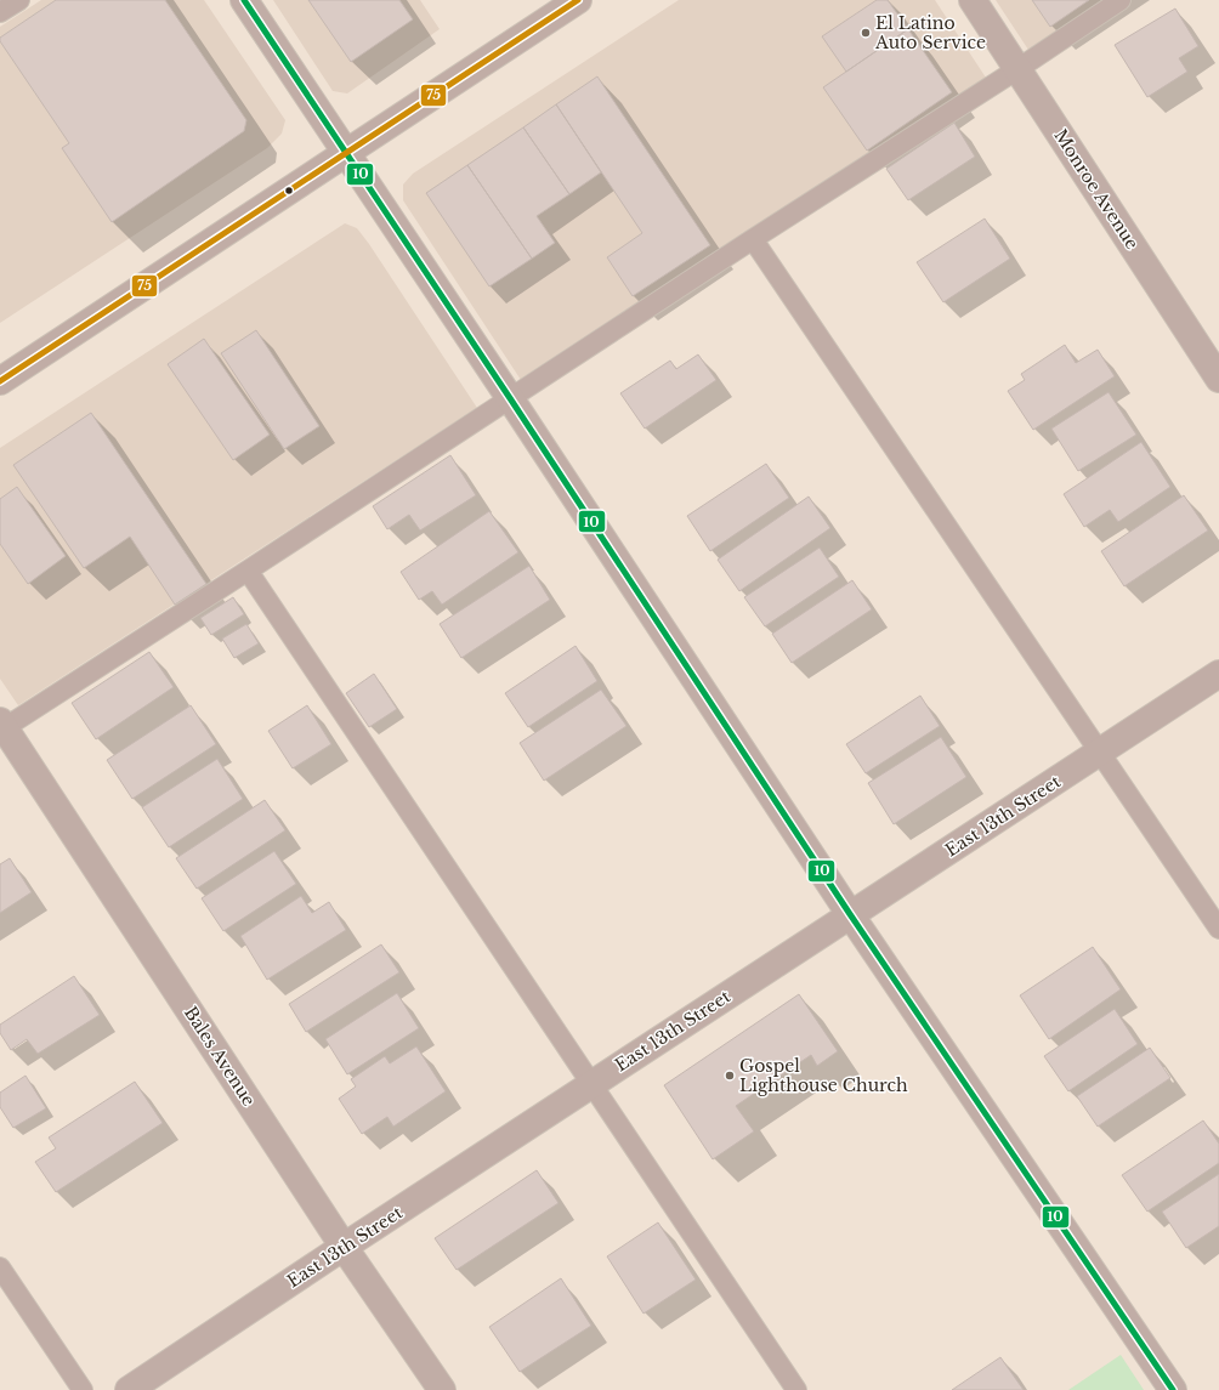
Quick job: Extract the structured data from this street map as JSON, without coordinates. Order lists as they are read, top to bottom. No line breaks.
{"streets":{"street":["Monroe Avenue","East 13th Street","Bales Avenue"]},"crossings":[["East 13th Street","Bales Avenue"]],"places":["El Latino Auto Service","Gospel Lighthouse Church"],"lines":["transit line 10","transit line 75"]}
